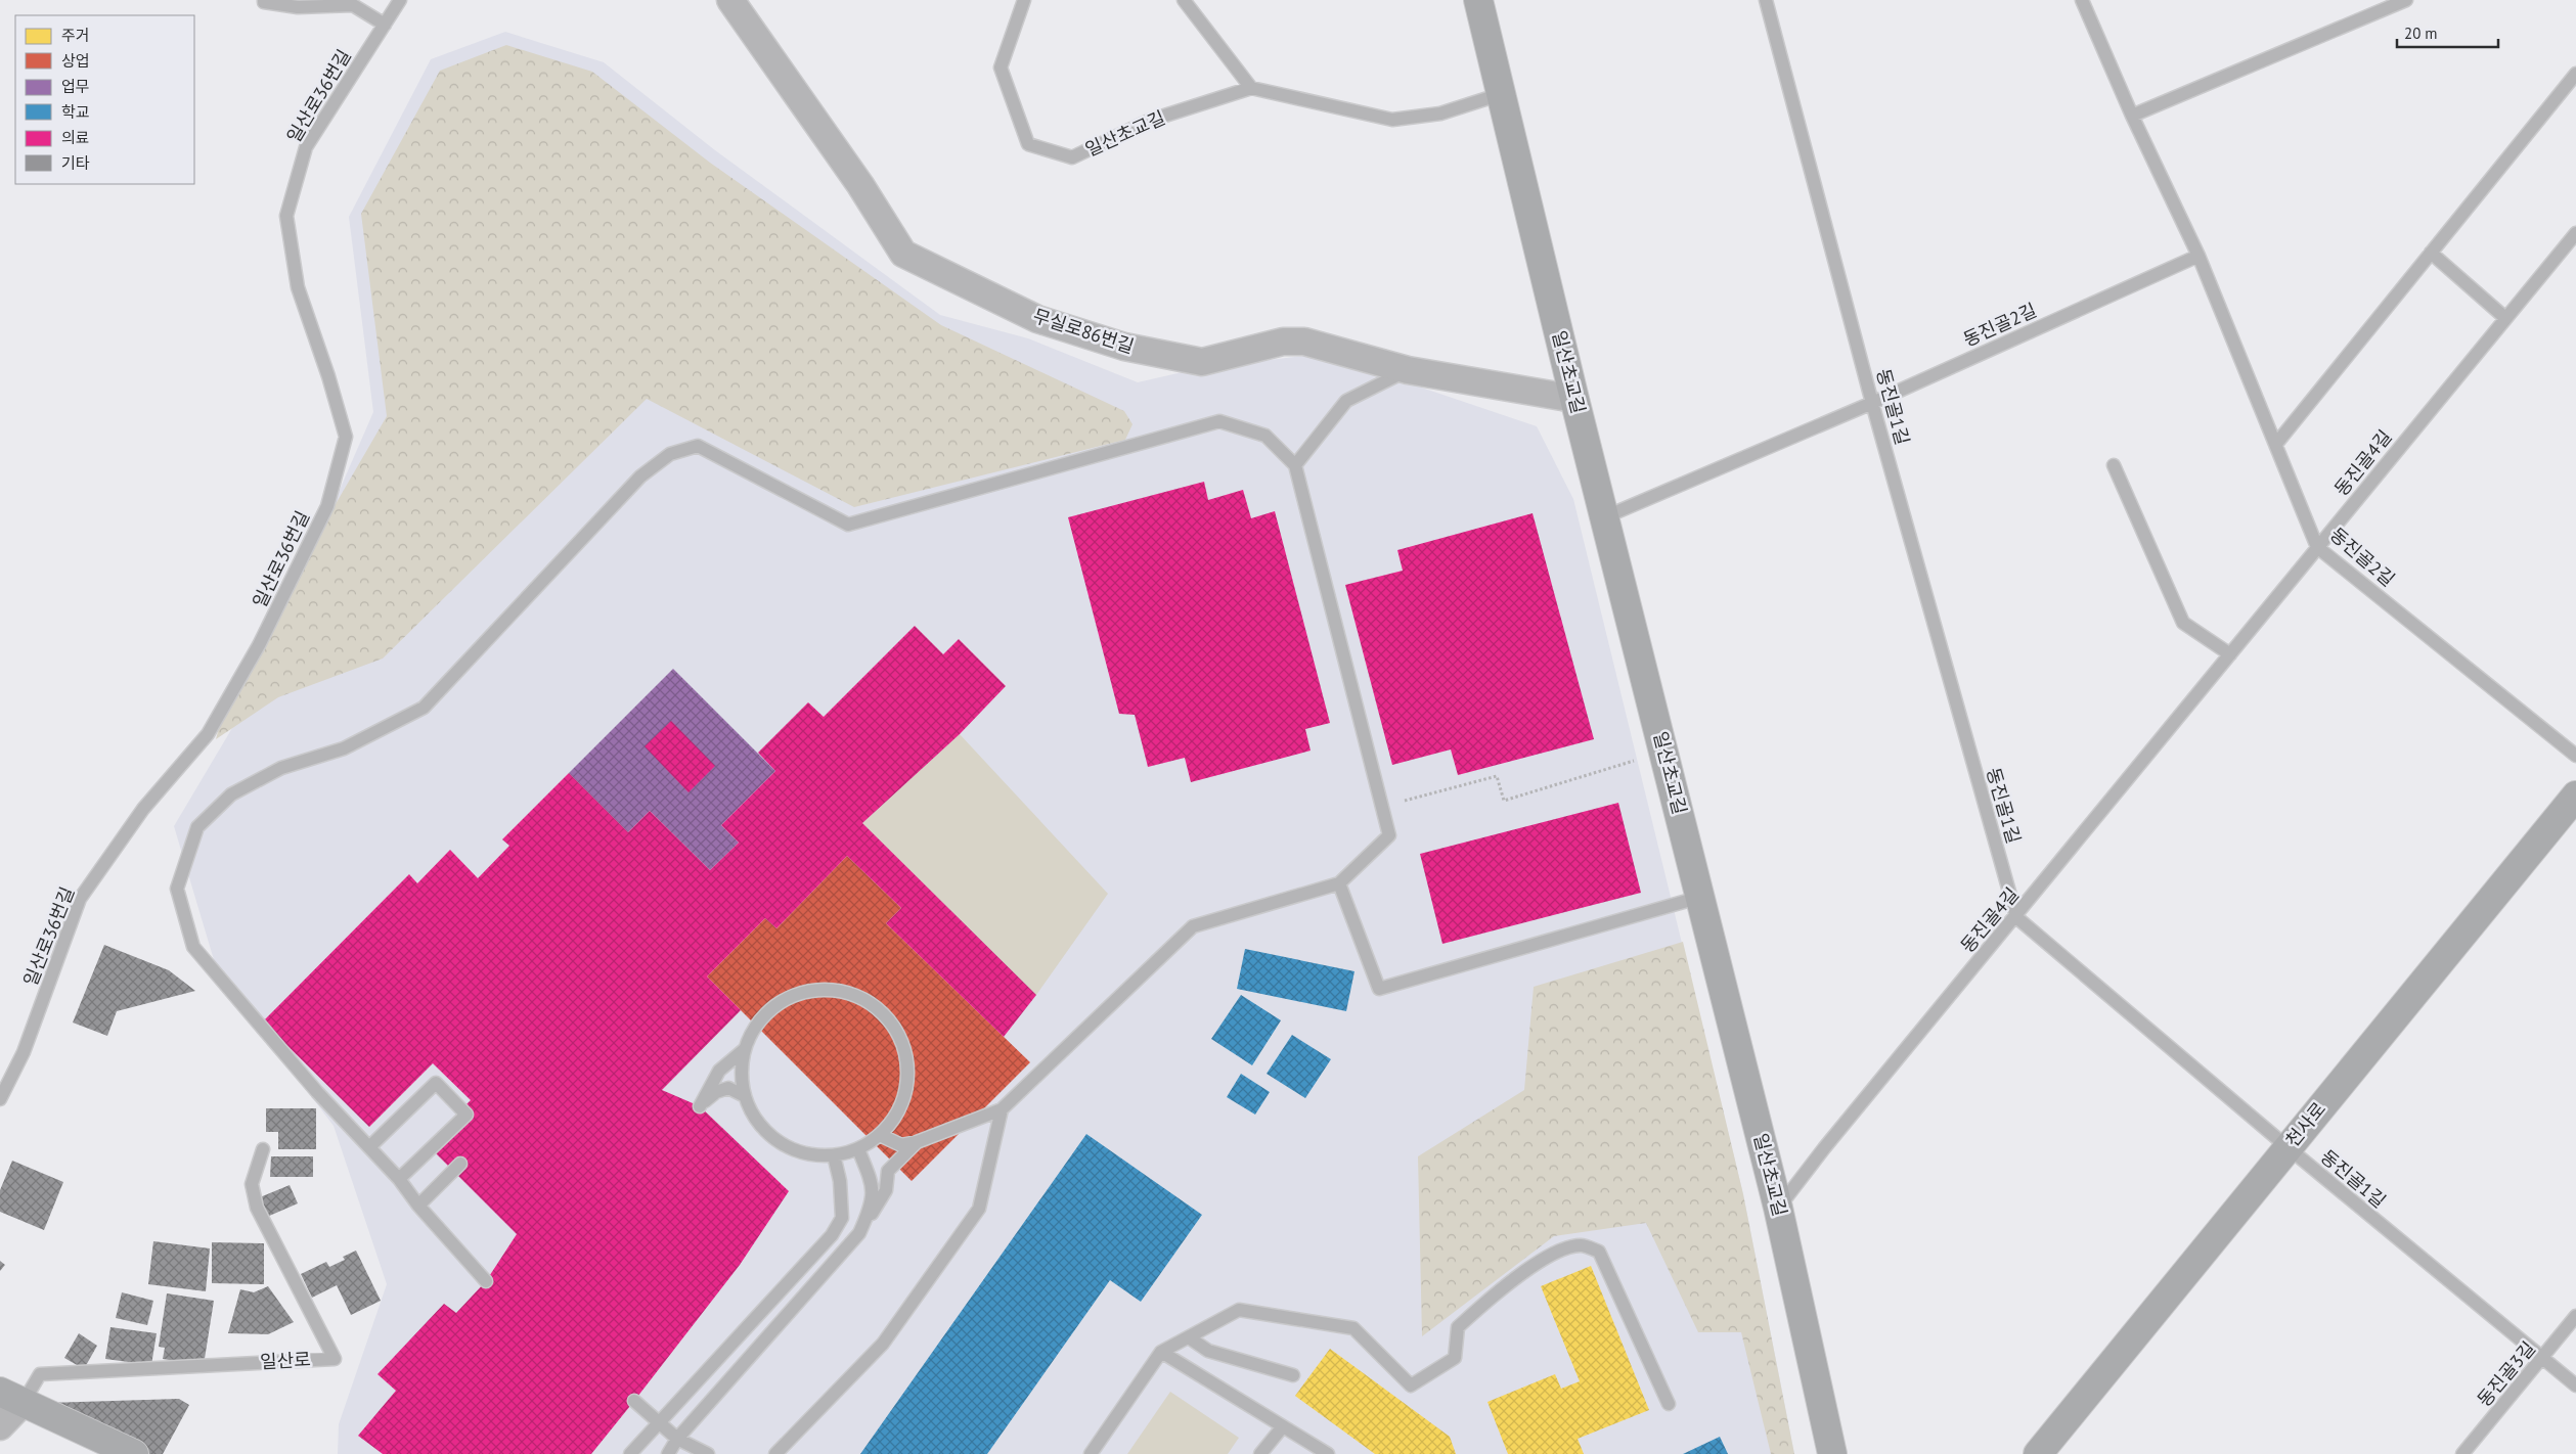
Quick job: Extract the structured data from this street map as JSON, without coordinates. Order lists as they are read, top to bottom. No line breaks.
{"streets":{"street":["일산초교길","무실로86번길","천사로"],"lane":["일산로36번길","동진골2길","동진골1길","동진골4길","일산로","동진골3길"]},"crossings":[["일산초교길","동진골2길"],["일산초교길","무실로86번길"],["일산초교길","동진골4길"],["동진골2길","동진골1길"],["동진골2길","동진골4길"],["동진골1길","동진골4길"],["동진골1길","천사로"],["동진골1길","동진골3길"]],"legend":["주거","상업","업무","학교","의료","기타"],"scale_bar":"20 m"}
